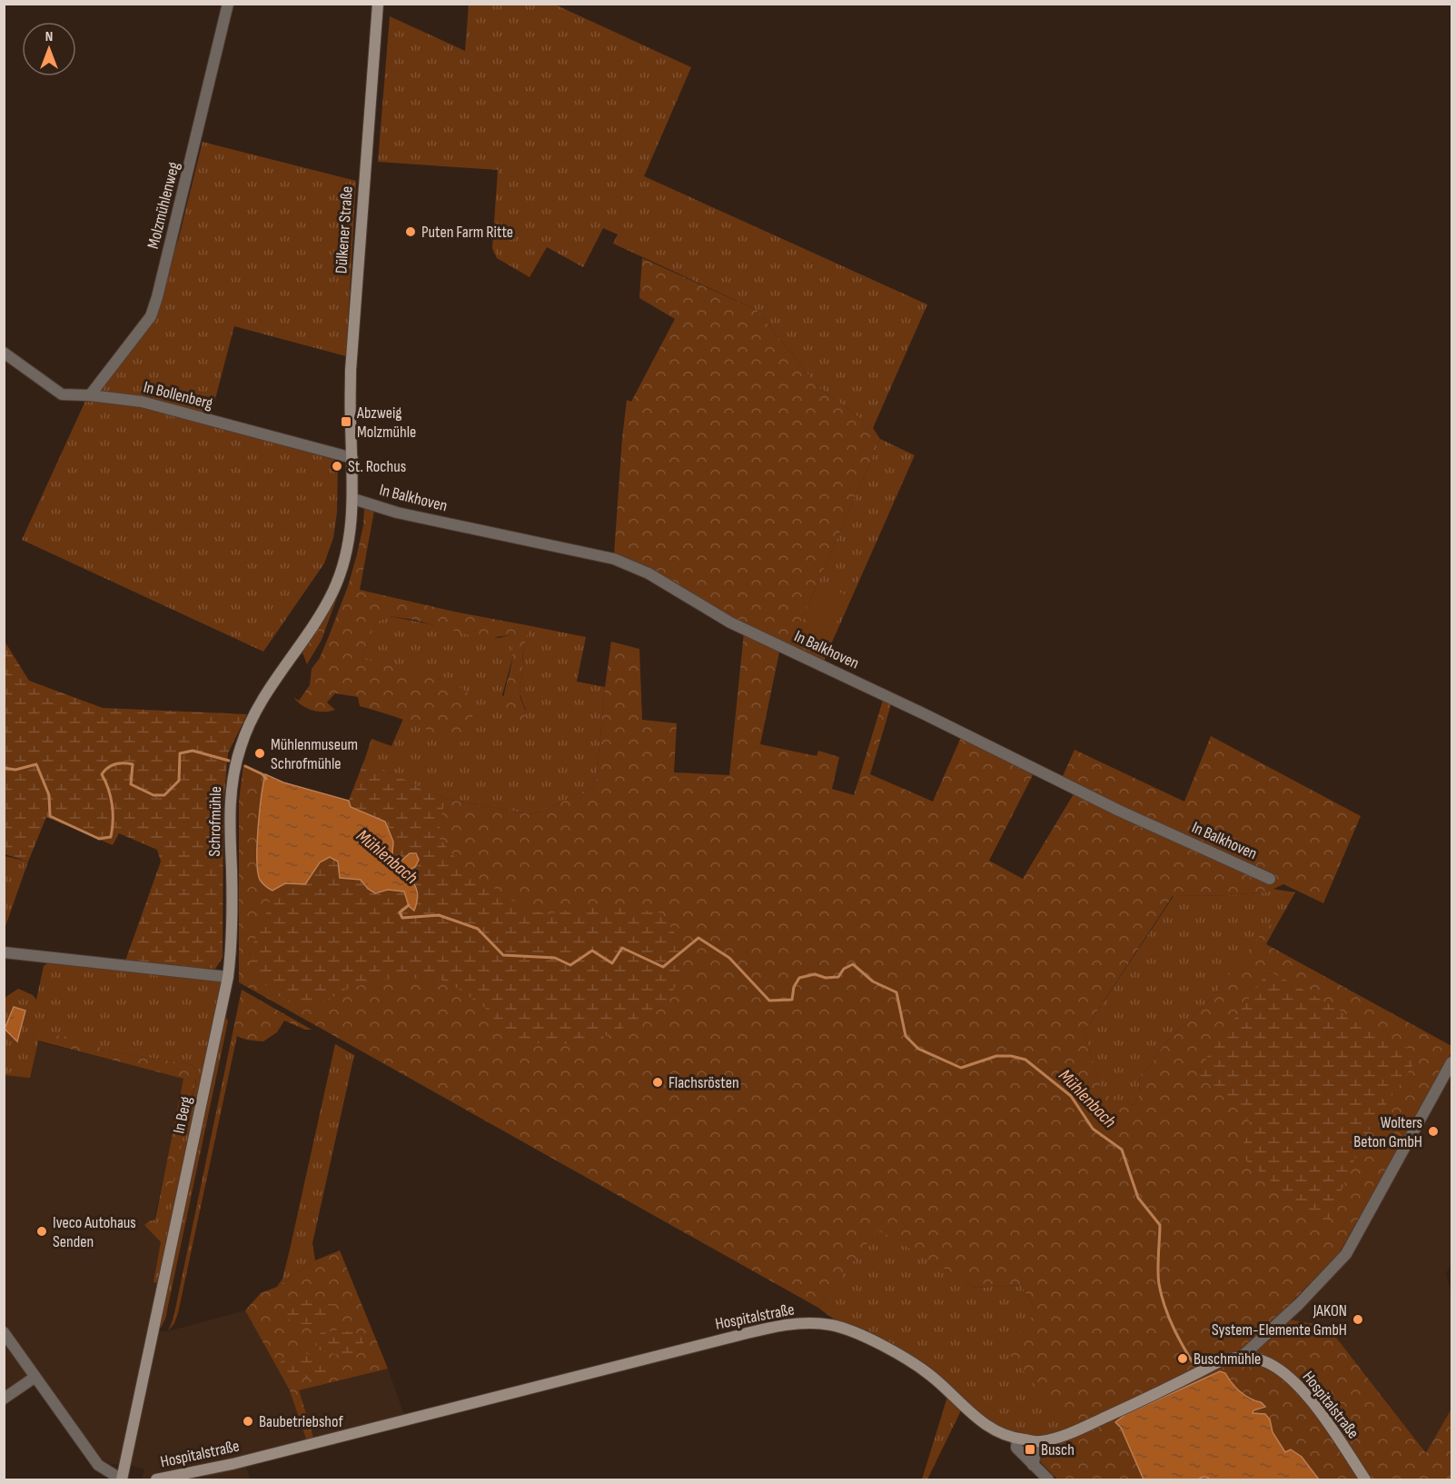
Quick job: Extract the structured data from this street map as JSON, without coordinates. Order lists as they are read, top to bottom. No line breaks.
{"streets":{"main road":["Dülkener Straße","Schrofmühle","In Berg","Hospitalstraße"],"street":["Molzmühlenweg","In Bollenberg","In Balkhoven"]},"crossings":[["Molzmühlenweg","In Bollenberg"],["Dülkener Straße","In Bollenberg"],["Dülkener Straße","In Balkhoven"],["Dülkener Straße","Schrofmühle"],["In Balkhoven","Schrofmühle"],["Schrofmühle","In Berg"]],"water":["Mühlenbach"],"places":{"other":["Puten Farm Ritte","St. Rochus","Mühlenmuseum Schrofmühle","Flachsrösten","Wolters Beton GmbH","Iveco Autohaus Senden","JAKON System-Elemente GmbH","Buschmühle","Baubetriebshof"],"transit":["Abzweig Molzmühle","Busch"]},"north":"top"}
